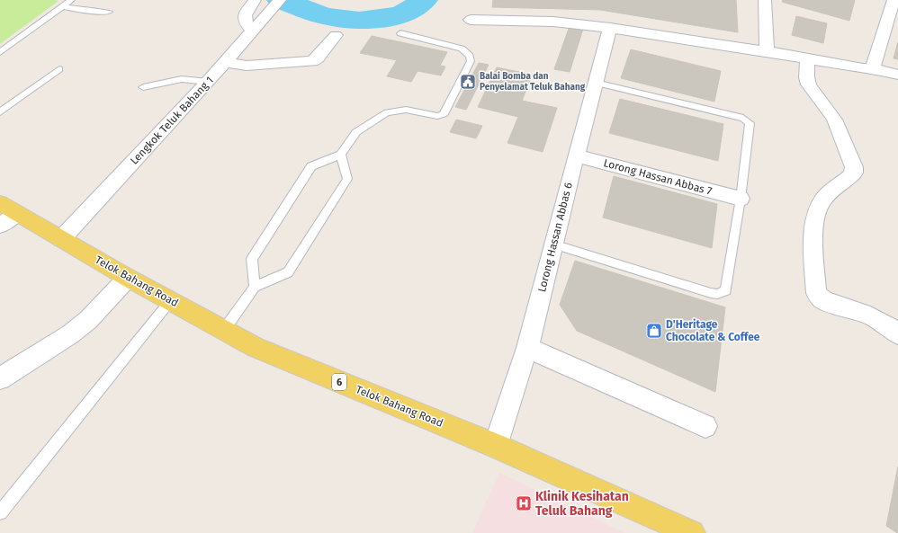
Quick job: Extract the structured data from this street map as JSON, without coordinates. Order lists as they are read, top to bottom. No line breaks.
{"streets":{"main road":["Telok Bahang Road","6"],"street":["Lengkok Teluk Bahang 1","Lorong Hassan Abbas 7","Lorong Hassan Abbas 6"]},"crossings":[["Lengkok Teluk Bahang 1","Telok Bahang Road"],["Lorong Hassan Abbas 7","Lorong Hassan Abbas 6"],["Lorong Hassan Abbas 6","Telok Bahang Road"]],"places":{"public building":["Balai Bomba dan Penyelamat Teluk Bahang"],"shop":["D'Heritage Chocolate & Coffee"],"hospital":["Klinik Kesihatan Teluk Bahang"]}}
